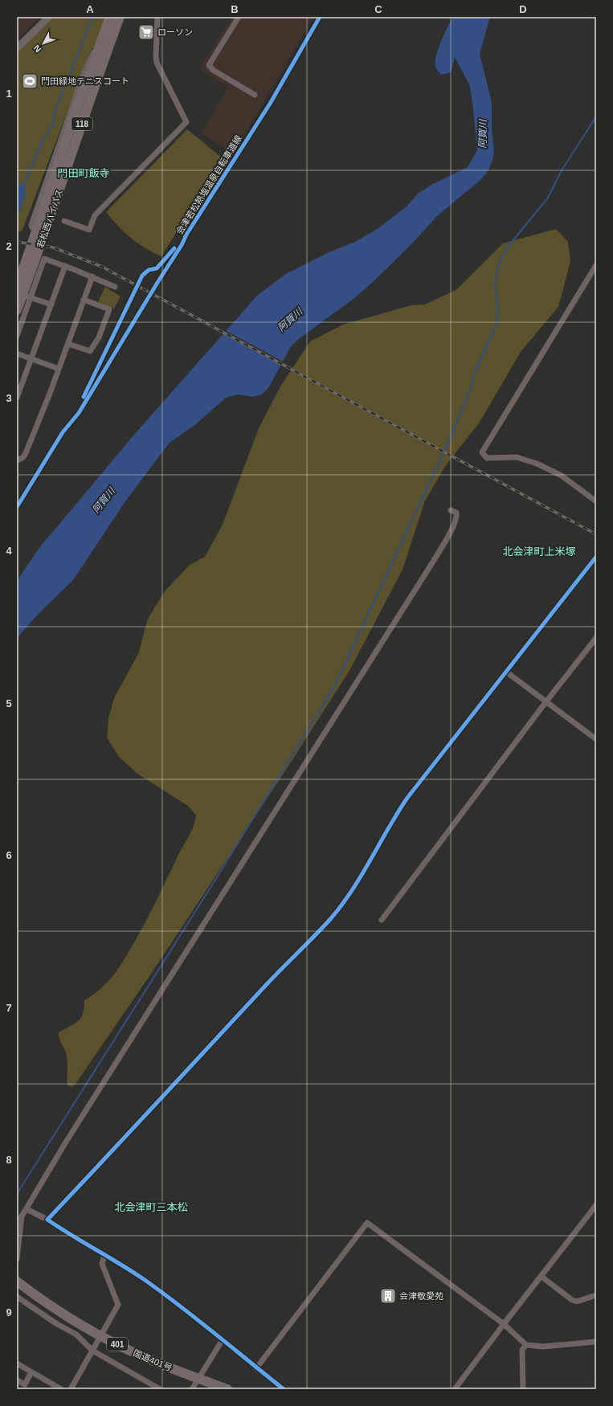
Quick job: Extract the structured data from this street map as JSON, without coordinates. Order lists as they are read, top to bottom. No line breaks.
{"streets":{"highway":["118","若松西バイパス","401","国道401号"],"cycle path":["会津若松熱塩温泉自転車道線"]},"districts":["門田町飯寺","北会津町上米塚","北会津町三本松"],"water":["阿賀川"],"places":{"supermarket":["ローソン"],"sports":["門田緑地テニスコート"],"building":["会津敬愛苑"]},"north":"bottom left","grid":{"columns":["A","B","C","D"],"rows":["1","2","3","4","5","6","7","8","9"]}}
